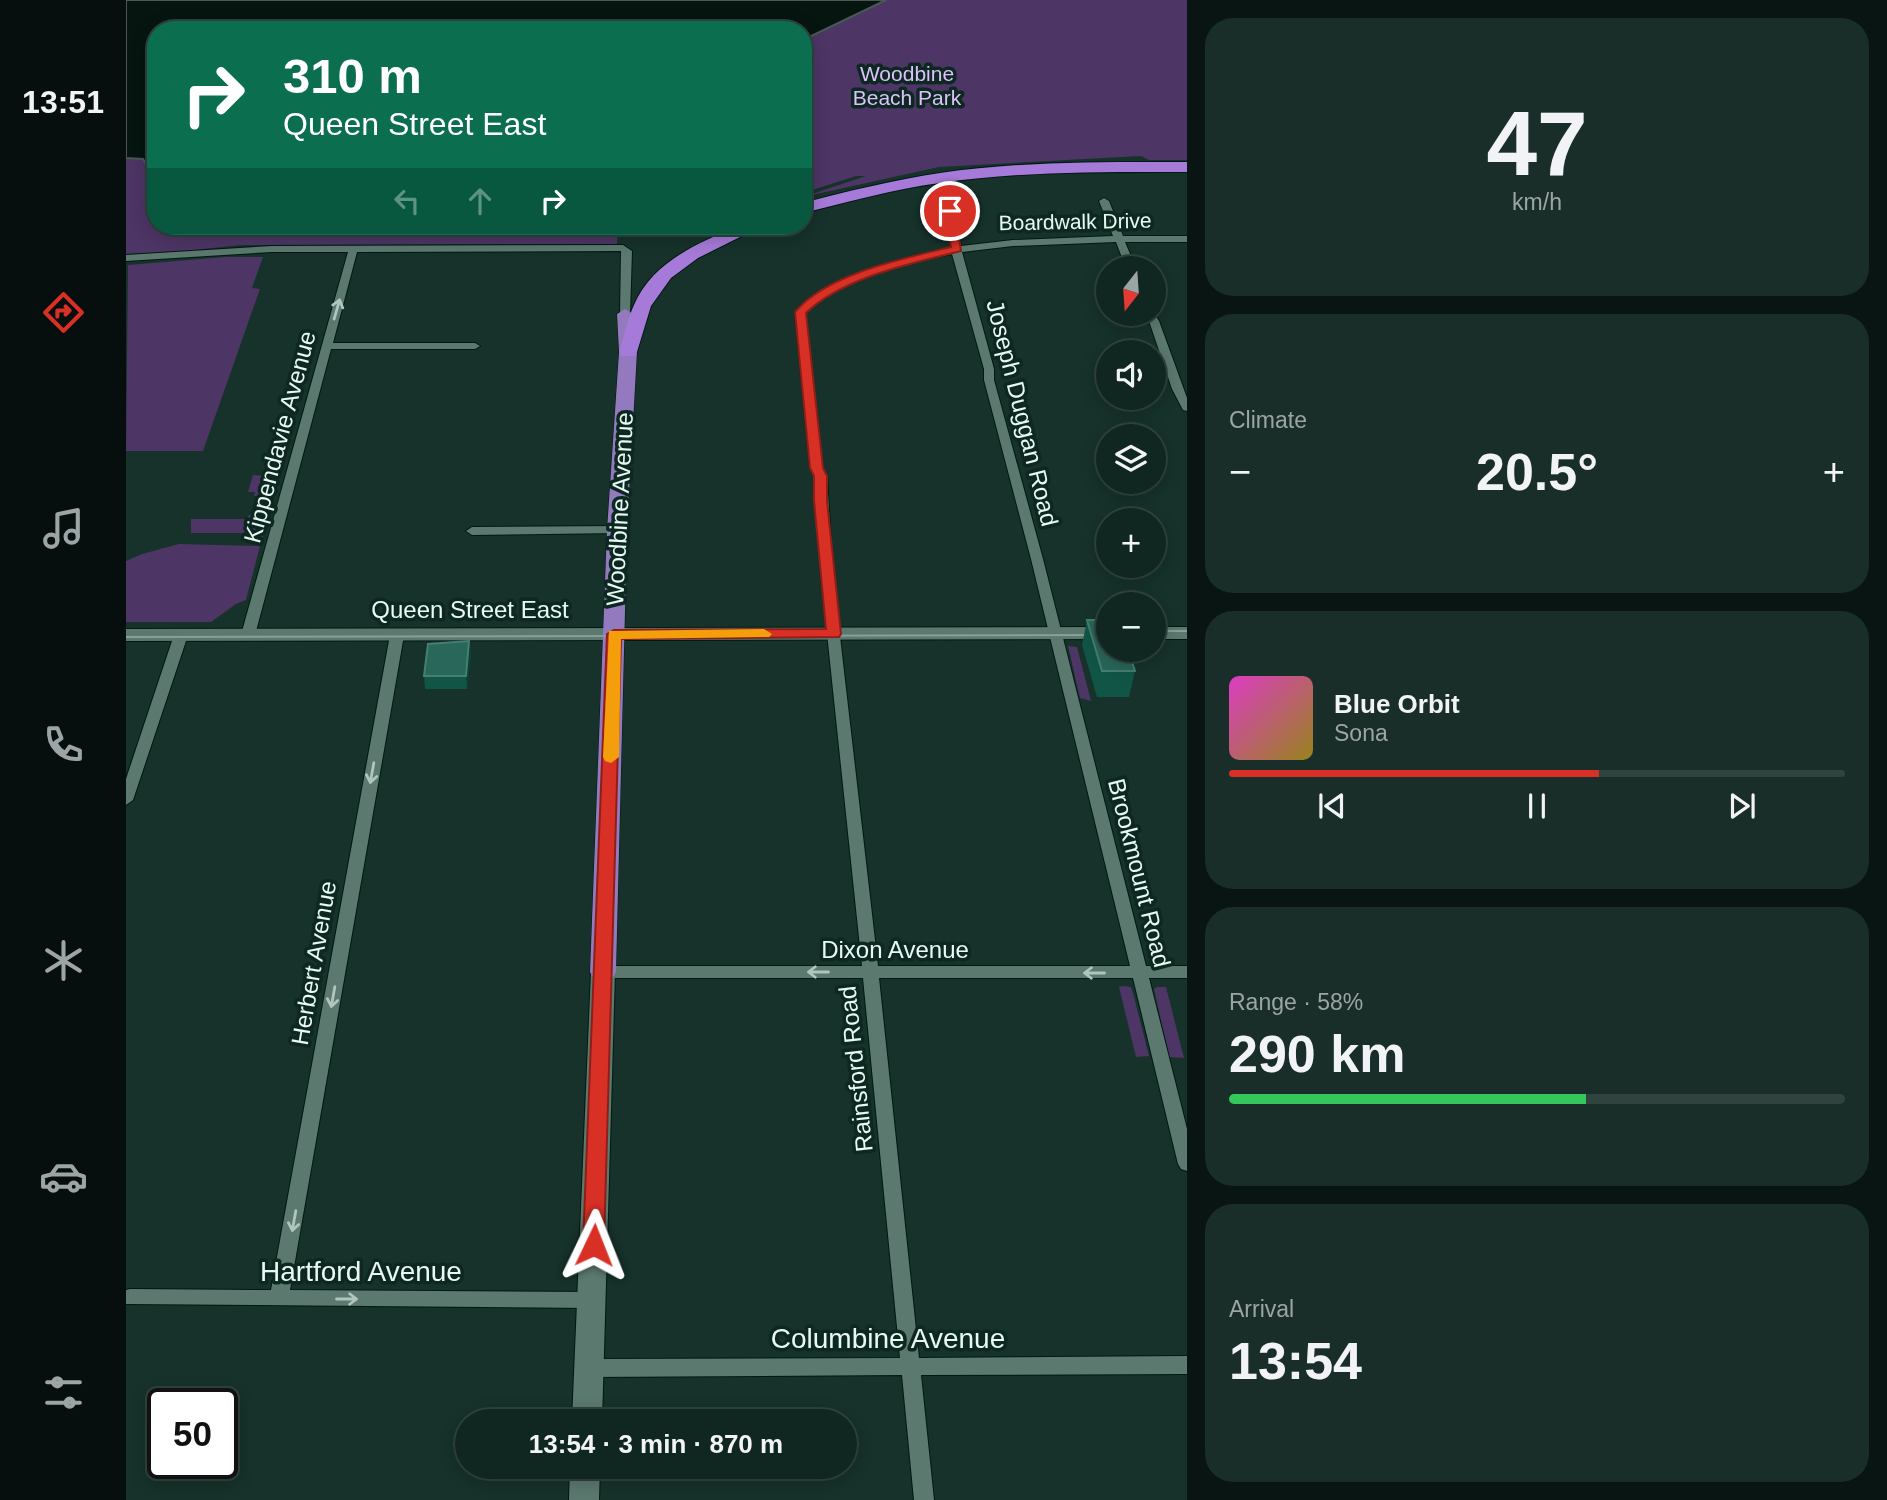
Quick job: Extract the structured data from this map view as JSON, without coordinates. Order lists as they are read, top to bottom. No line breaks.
{"streets":{"highway":["Woodbine Avenue"],"main road":["Queen Street East"],"street":["Boardwalk Drive","Joseph Duggan Road","Kippendavie Avenue","Brookmount Road","Dixon Avenue","Herbert Avenue","Rainsford Road","Hartford Avenue","Columbine Avenue"]},"crossings":[["Boardwalk Drive","Joseph Duggan Road"],["Boardwalk Drive","Queen Street East"],["Boardwalk Drive","Rainsford Road"],["Joseph Duggan Road","Queen Street East"],["Joseph Duggan Road","Brookmount Road"],["Kippendavie Avenue","Woodbine Avenue"],["Kippendavie Avenue","Queen Street East"],["Woodbine Avenue","Queen Street East"],["Woodbine Avenue","Dixon Avenue"],["Woodbine Avenue","Hartford Avenue"],["Woodbine Avenue","Columbine Avenue"],["Queen Street East","Brookmount Road"],["Queen Street East","Herbert Avenue"],["Queen Street East","Rainsford Road"],["Brookmount Road","Dixon Avenue"],["Dixon Avenue","Rainsford Road"],["Herbert Avenue","Hartford Avenue"],["Rainsford Road","Columbine Avenue"]],"one_way":["Dixon Avenue","Herbert Avenue","Hartford Avenue"],"parks":["Woodbine Beach Park"],"north":"bottom","page":{"tabs":"13:51","tile":[["47","km/h"],"Climate",["Range · 58%","290 km"],["Arrival","13:54"]],"turn":["310 m","Queen Street East"],"map_buttons":["+","−"],"heat":["−","20.5°","+"],"song":["Blue Orbit","Sona"],"limit":"50","trip":"13:54 · 3 min · 870 m"}}
